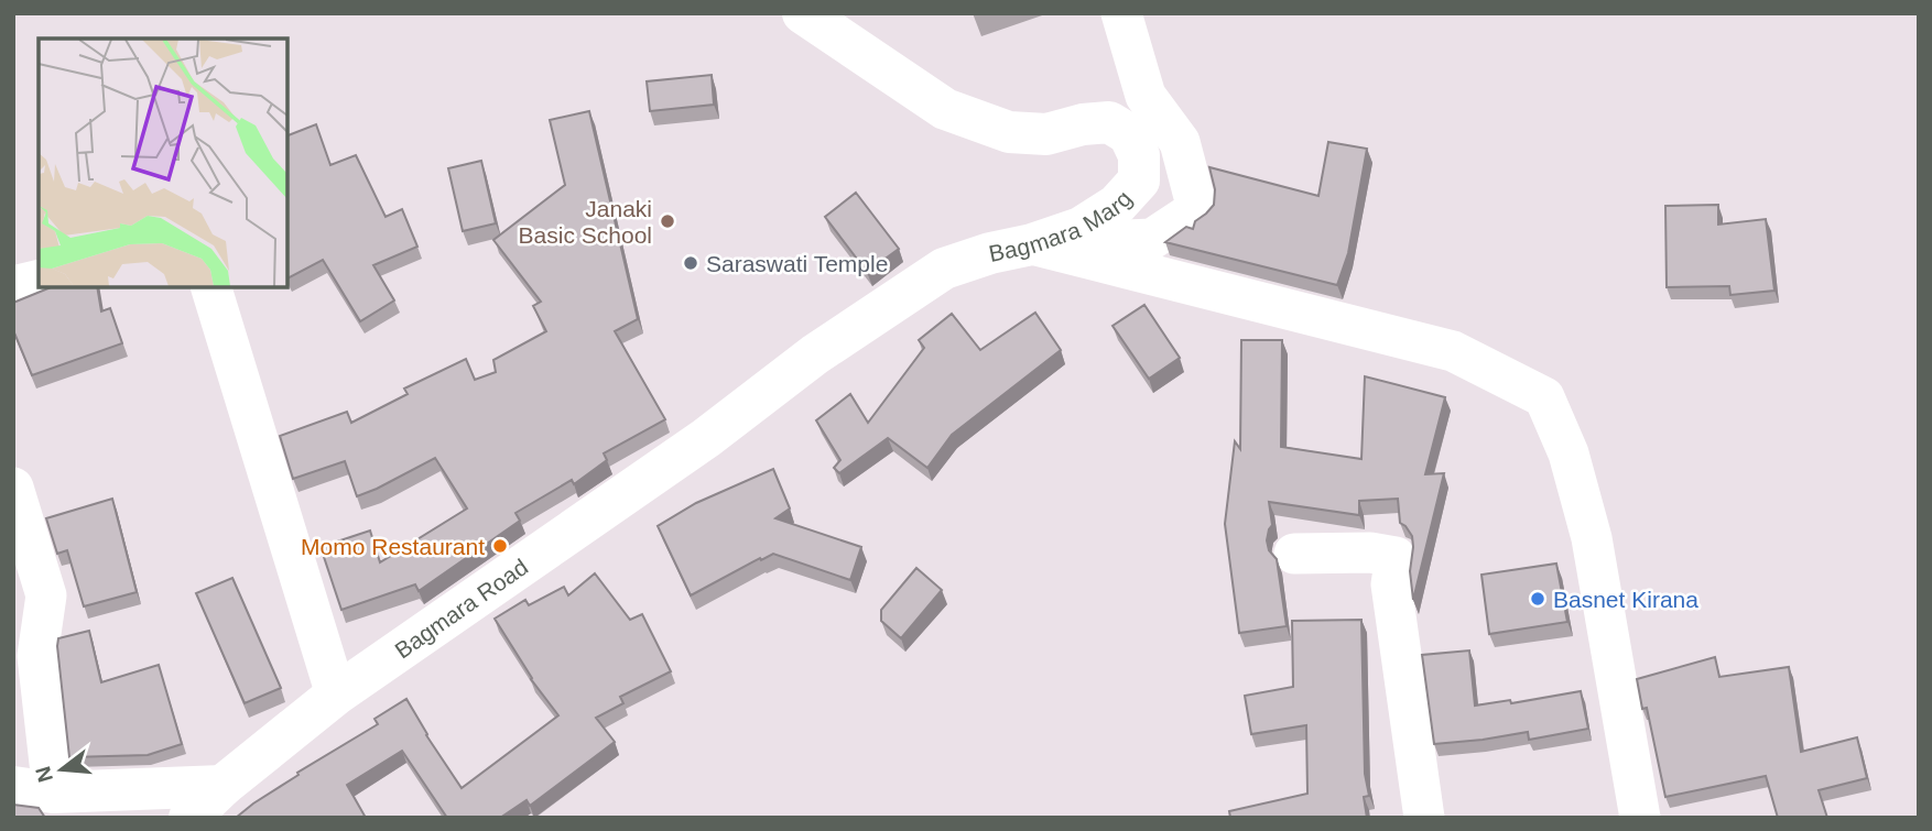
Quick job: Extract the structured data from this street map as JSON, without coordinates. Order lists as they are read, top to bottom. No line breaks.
{"streets":{"main road":["Bagmara Marg","Bagmara Road"]},"crossings":[["Bagmara Marg","Bagmara Road"]],"places":["Janaki Basic School","Saraswati Temple","Momo Restaurant","Basnet Kirana"],"north":"left"}
